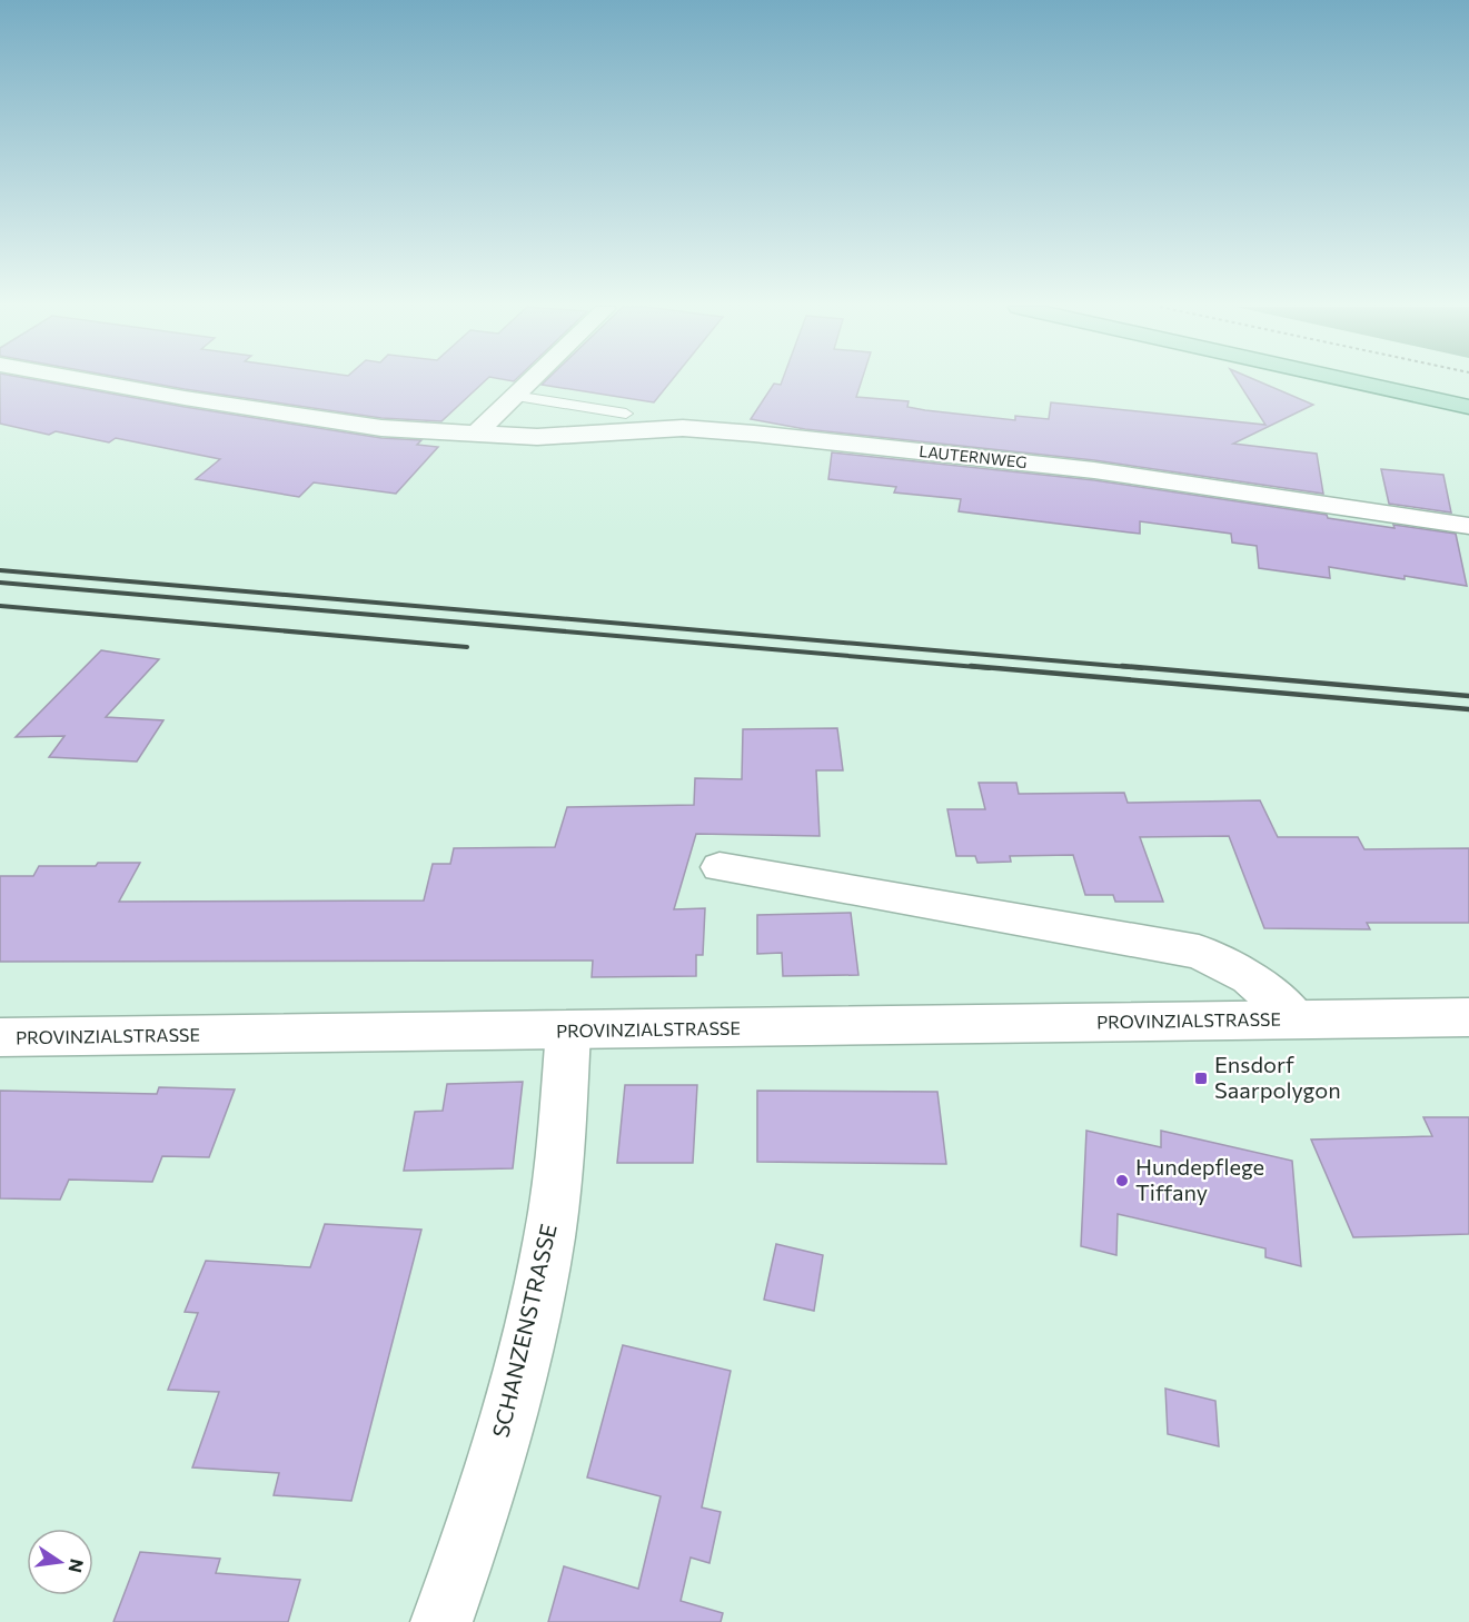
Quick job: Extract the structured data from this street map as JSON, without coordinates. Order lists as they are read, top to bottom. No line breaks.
{"streets":{"street":["LAUTERNWEG","PROVINZIALSTRASSE","SCHANZENSTRASSE"]},"crossings":[["PROVINZIALSTRASSE","SCHANZENSTRASSE"]],"places":{"transit":["Ensdorf Saarpolygon"],"other":["Hundepflege Tiffany"]},"north":"right"}
